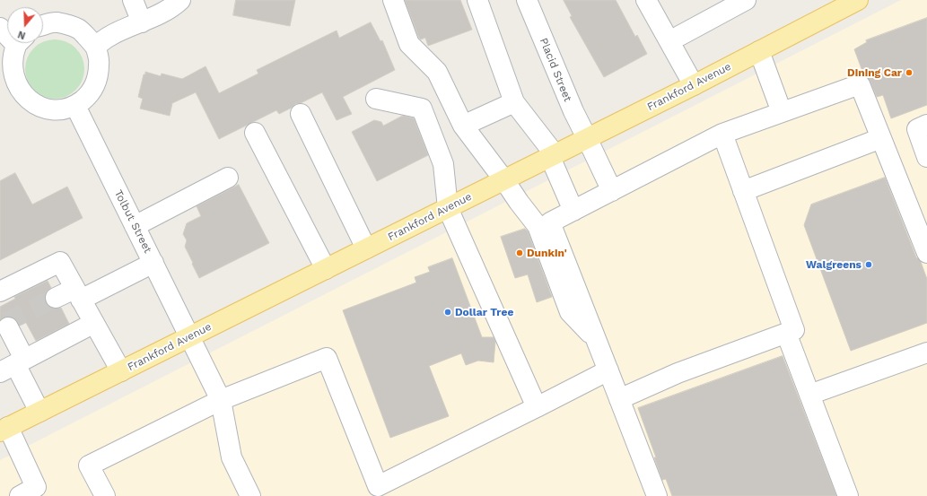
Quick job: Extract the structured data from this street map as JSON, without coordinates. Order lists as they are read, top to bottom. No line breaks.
{"streets":{"main road":["Frankford Avenue"],"street":["Placid Street","Tolbut Street"]},"crossings":[["Placid Street","Frankford Avenue"],["Frankford Avenue","Tolbut Street"]],"places":["Dining Car","Dunkin'","Walgreens","Dollar Tree"],"north":"bottom"}
